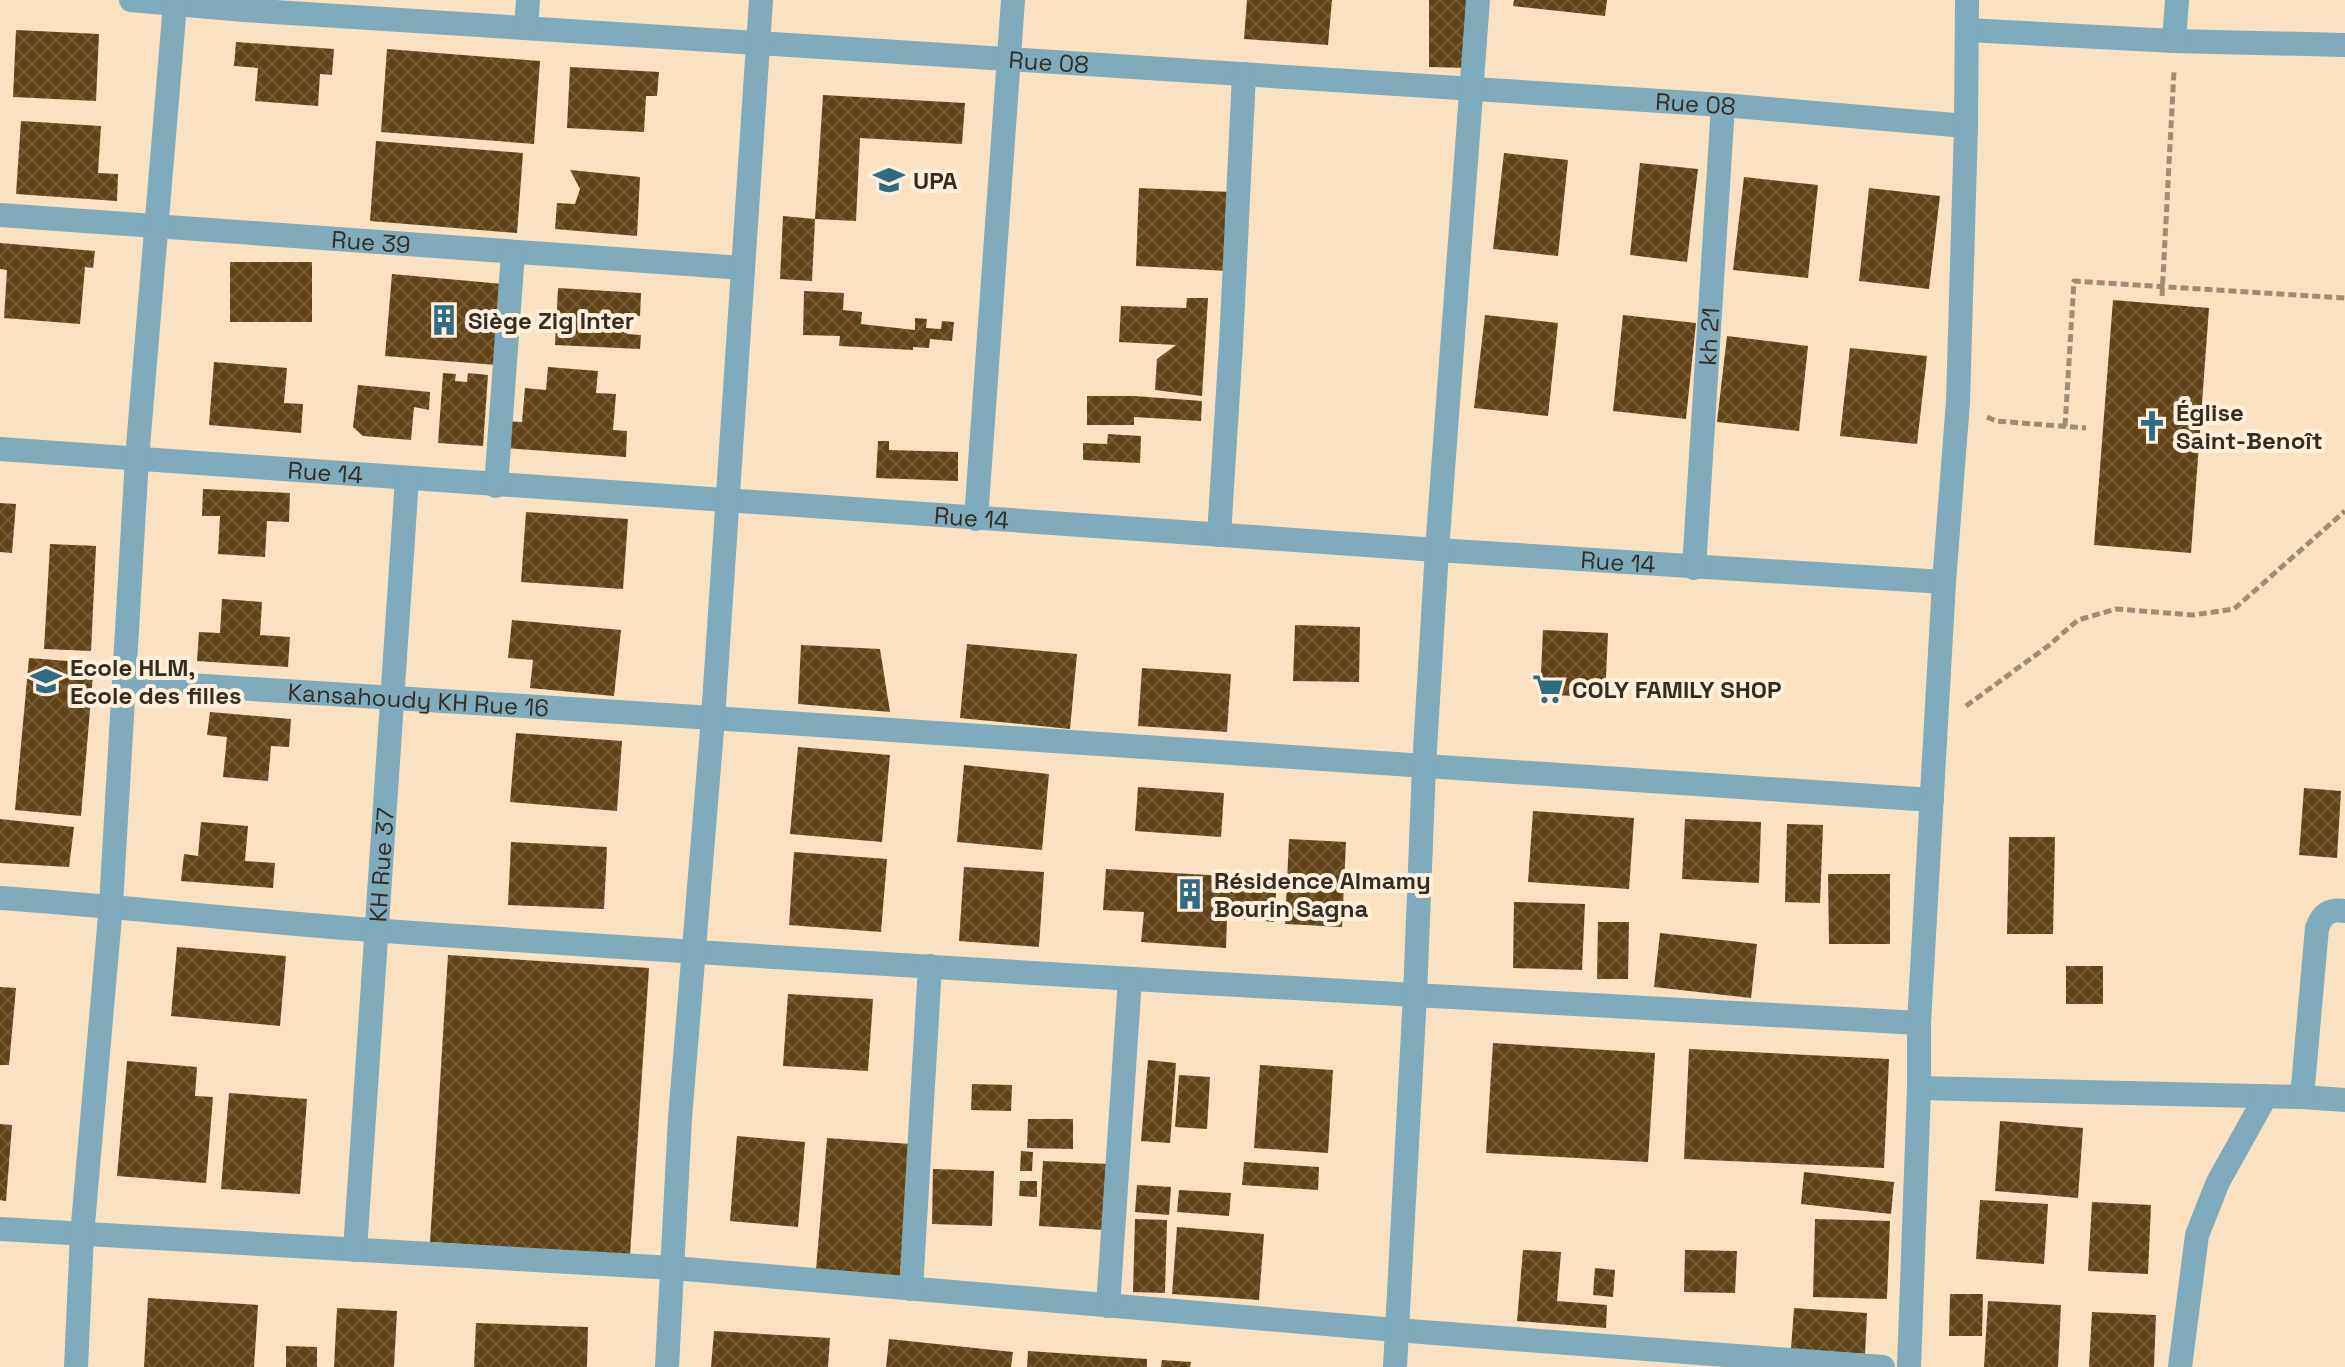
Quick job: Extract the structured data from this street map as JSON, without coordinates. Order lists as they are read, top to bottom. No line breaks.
{"streets":{"street":["Rue 08","Rue 39","kh 21","Rue 14","Kansahoudy KH Rue 16","KH Rue 37"]},"crossings":[["Rue 08","kh 21"],["kh 21","Rue 14"],["Rue 14","KH Rue 37"],["Kansahoudy KH Rue 16","KH Rue 37"]],"places":{"school or university":["UPA","Ecole HLM, Ecole des filles"],"building":["Siège Zig Inter","Résidence Almamy Bourin Sagna"],"church":["Église Saint-Benoît"],"supermarket":["COLY FAMILY SHOP"]}}
